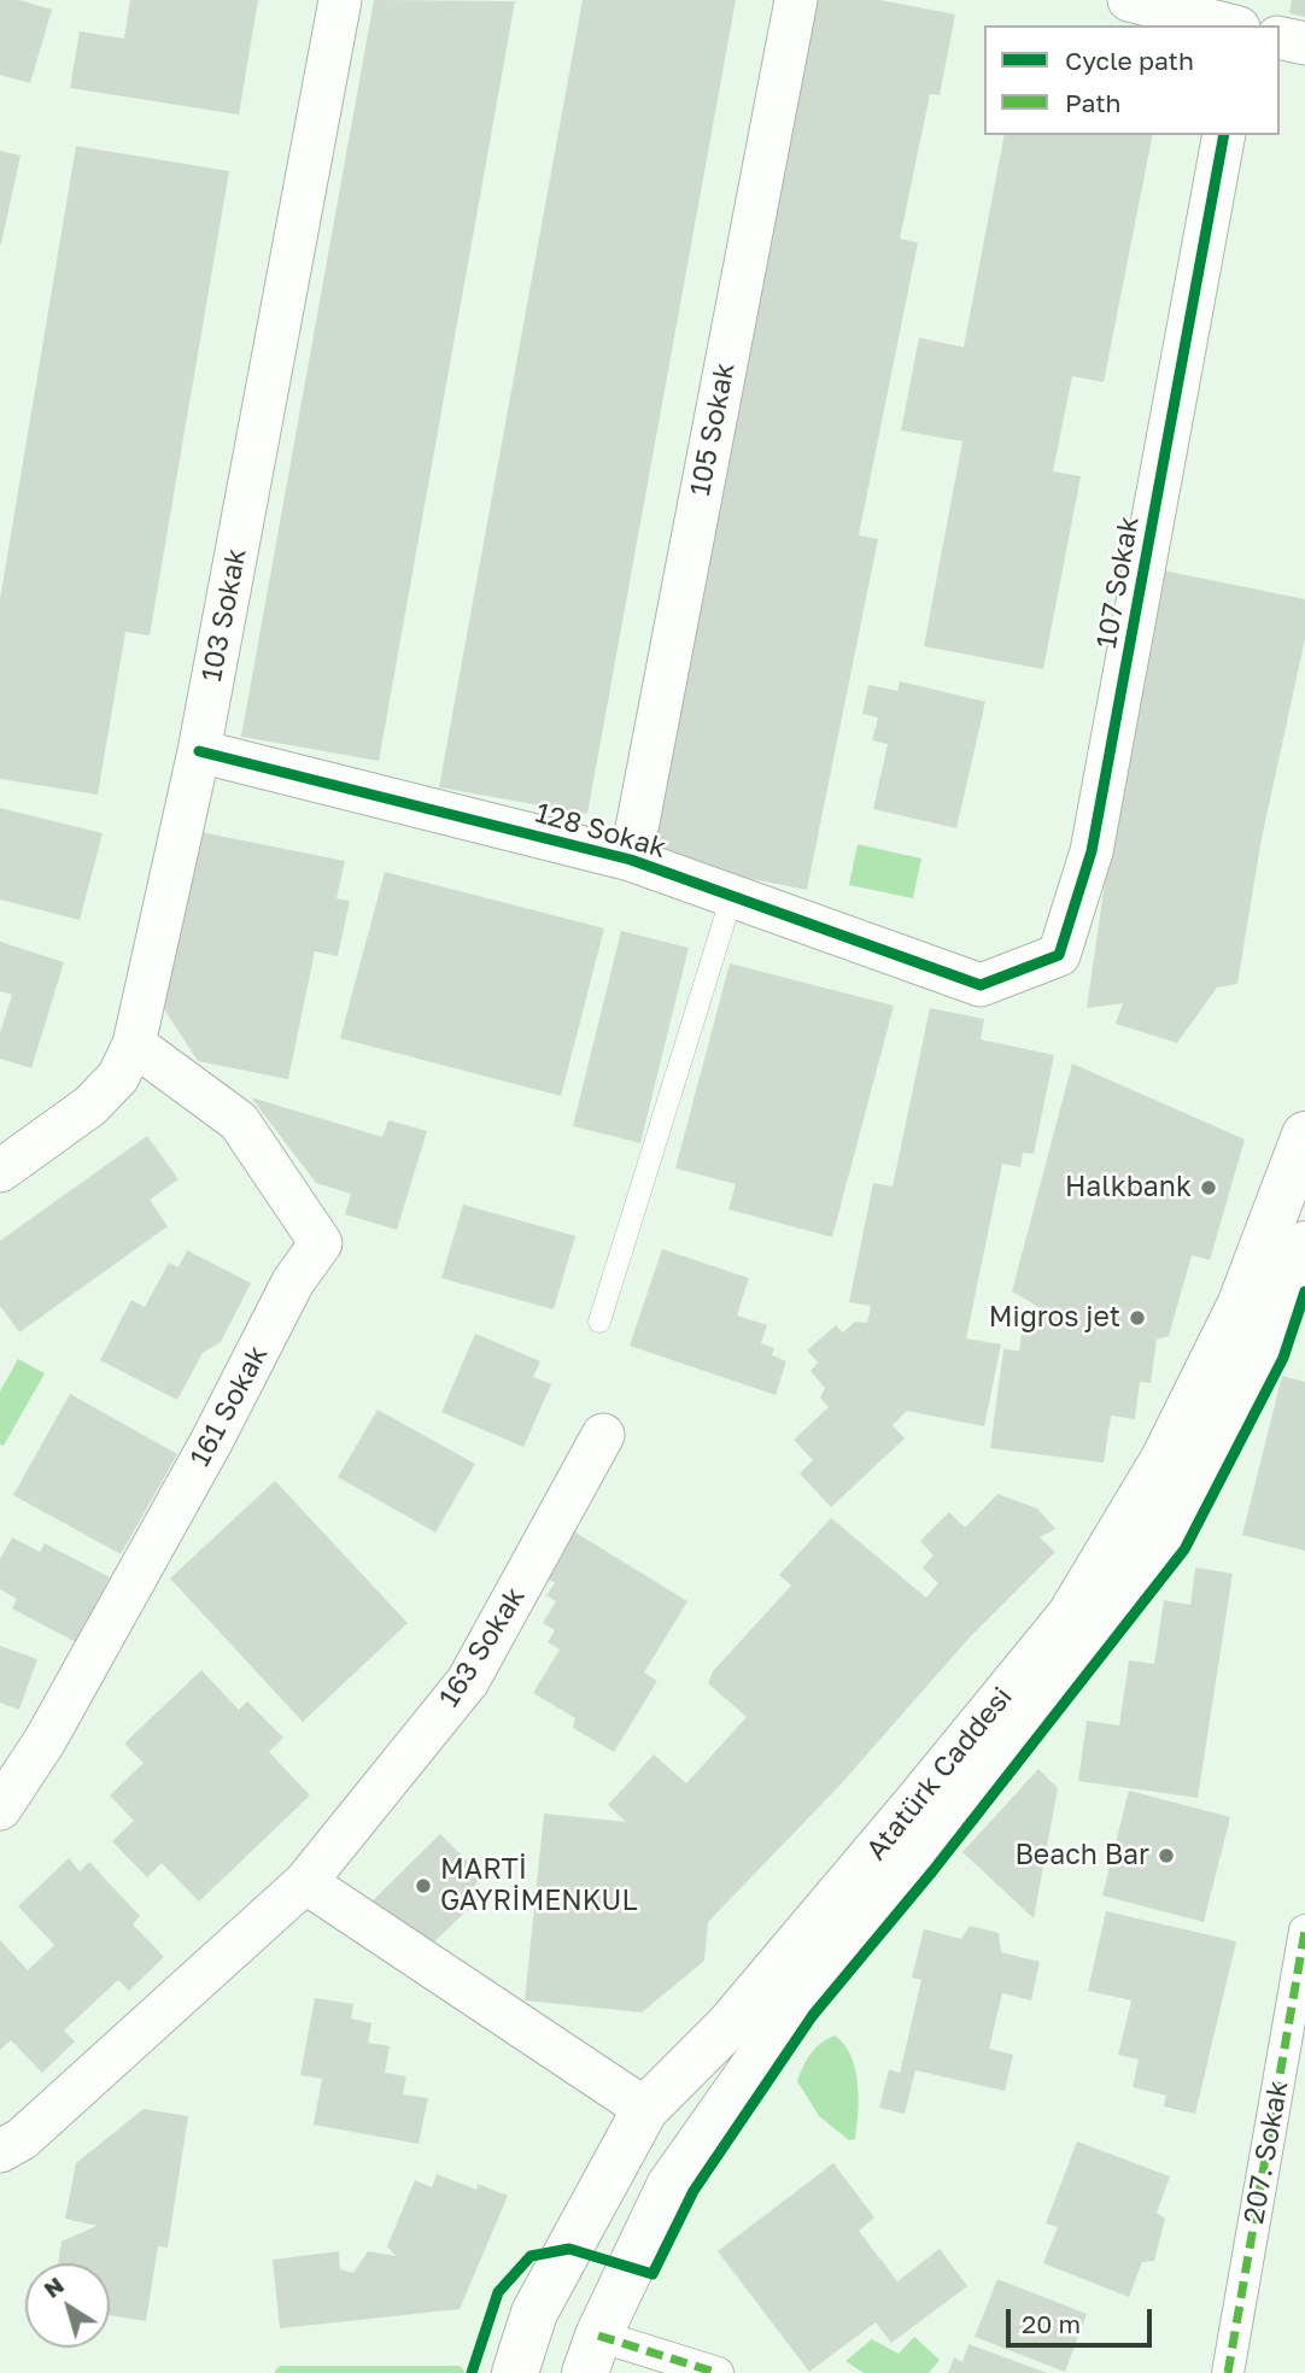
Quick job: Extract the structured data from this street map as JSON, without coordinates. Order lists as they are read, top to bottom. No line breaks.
{"streets":{"main road":["Atatürk Caddesi"],"street":["105 Sokak","107 Sokak","103 Sokak","128 Sokak","161 Sokak","163 Sokak","207. Sokak"]},"crossings":[["105 Sokak","128 Sokak"],["107 Sokak","128 Sokak"],["103 Sokak","128 Sokak"],["103 Sokak","161 Sokak"]],"places":["Halkbank","Migros jet","Beach Bar","MARTİ GAYRİMENKUL"],"legend":["Cycle path","Path"],"scale_bar":"20 m","north":"top left"}
